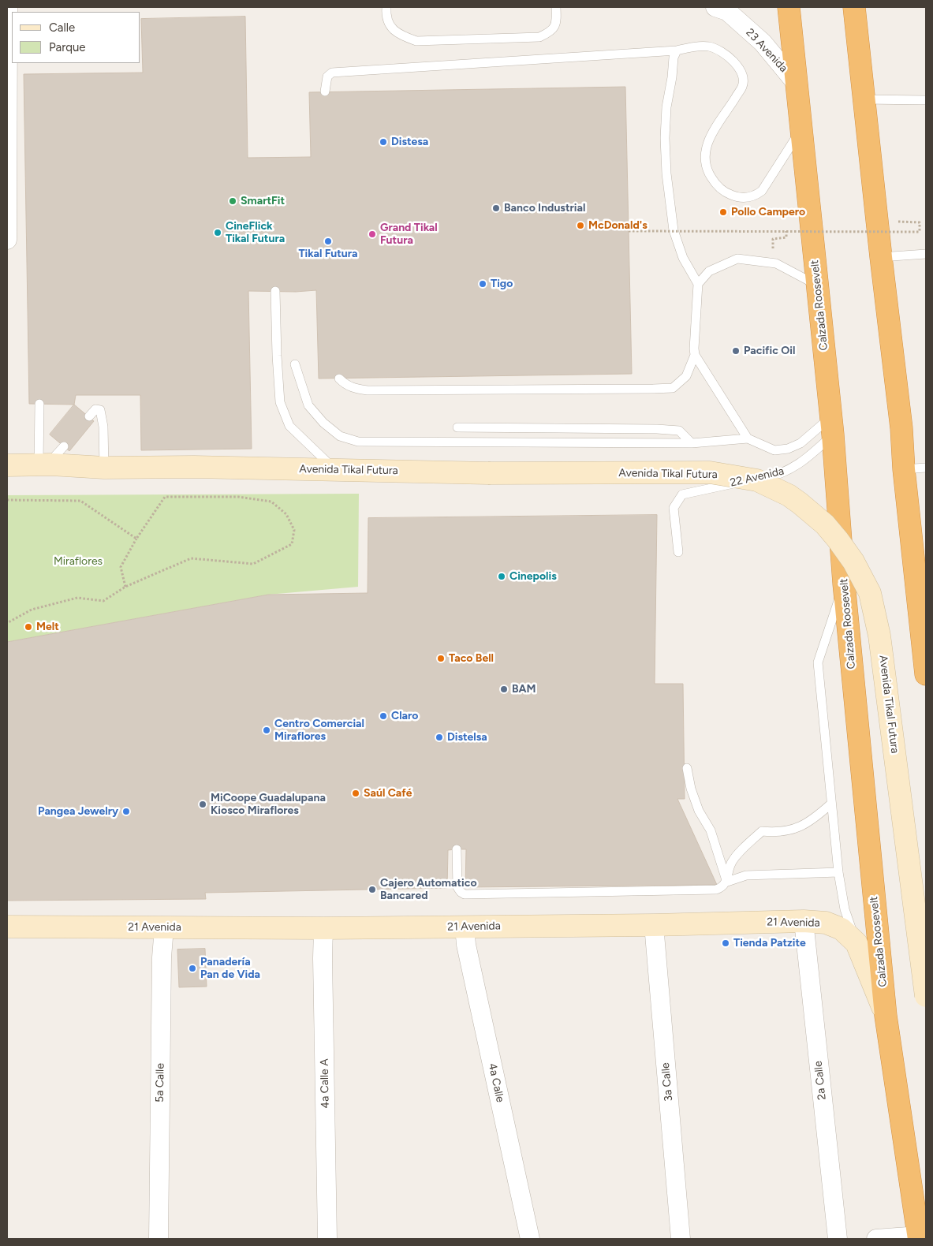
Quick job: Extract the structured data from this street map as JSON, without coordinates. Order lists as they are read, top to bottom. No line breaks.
{"streets":{"highway":["Calzada Roosevelt"],"street":["23 Avenida","Avenida Tikal Futura","21 Avenida","2a Calle","3a Calle","5a Calle","4a Calle","4a Calle A"],"lane":["22 Avenida"]},"crossings":[["23 Avenida","Calzada Roosevelt"],["Calzada Roosevelt","22 Avenida"],["Calzada Roosevelt","21 Avenida"],["21 Avenida","2a Calle"],["21 Avenida","3a Calle"],["21 Avenida","5a Calle"],["21 Avenida","4a Calle"],["21 Avenida","4a Calle A"]],"parks":["Miraflores"],"places":["Distesa","SmartFit","Banco Industrial","Pollo Campero","McDonald's","CineFlick Tikal Futura","Grand Tikal Futura","Tikal Futura","Tigo","Pacific Oil","Cinepolis","Melt","Taco Bell","BAM","Claro","Centro Comercial Miraflores","Distelsa","Saúl Café","MiCoope Guadalupana Kiosco Miraflores","Pangea Jewelry","Cajero Automatico Bancared","Tienda Patzite","Panadería Pan de Vida"],"legend":["Calle","Parque"]}
